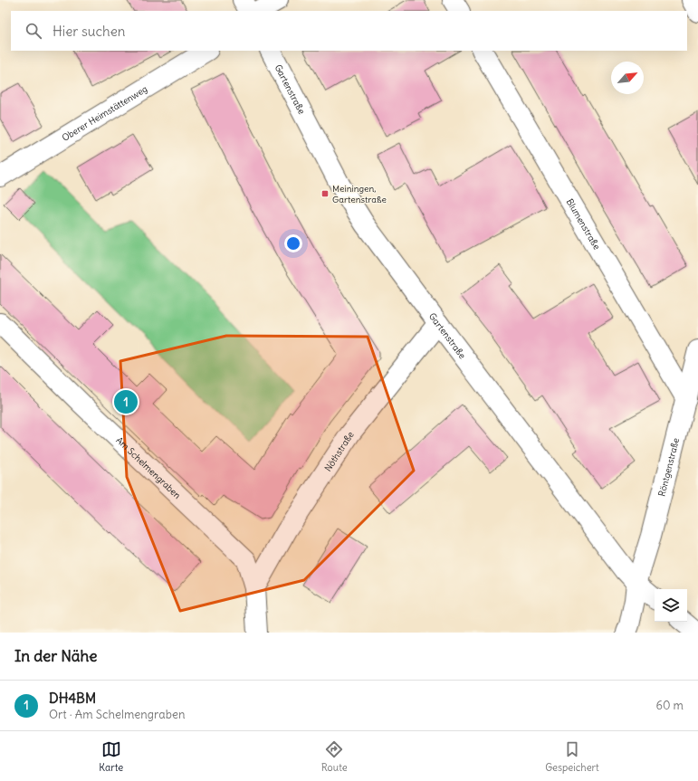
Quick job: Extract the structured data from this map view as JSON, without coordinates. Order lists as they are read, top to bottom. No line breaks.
{"streets":{"street":["Gartenstraße","Oberer Heimstättenweg","Blumenstraße","Nöthstraße","Röntgenstraße","Am Schelmengraben"]},"crossings":[["Gartenstraße","Nöthstraße"],["Gartenstraße","Röntgenstraße"],["Blumenstraße","Röntgenstraße"],["Nöthstraße","Am Schelmengraben"]],"places":{"transit":["Meiningen, Gartenstraße"]},"north":"top right","page":{"search":"Hier suchen","pins":"1","heading":"In der Nähe","list":[{"mark":"1","name":"DH4BM","note":"Ort · Am Schelmengraben","value":"60 m"}],"nav":["Karte","Route","Gespeichert"]}}
